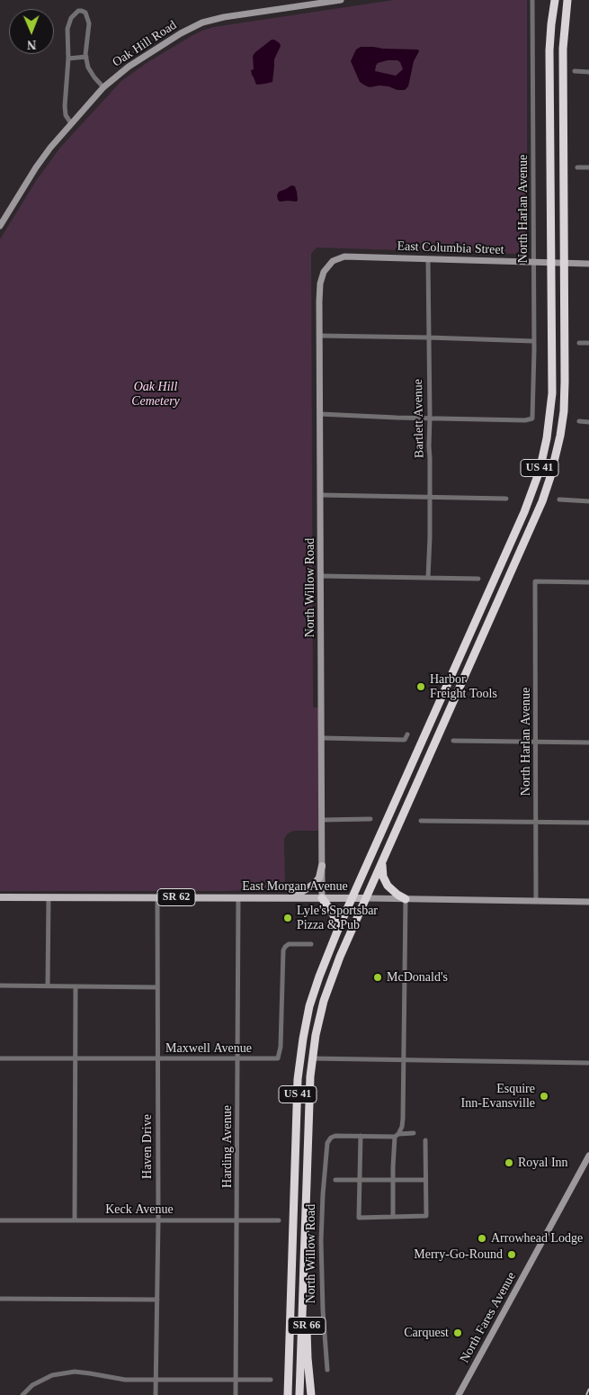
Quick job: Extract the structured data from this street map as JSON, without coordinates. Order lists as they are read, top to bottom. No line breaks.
{"streets":{"highway":["US 41","SR 66"],"main road":["East Morgan Avenue","SR 62"],"street":["Oak Hill Road","North Harlan Avenue","East Columbia Street","Bartlett Avenue","North Willow Road","Maxwell Avenue","Haven Drive","Harding Avenue","Keck Avenue","North Fares Avenue"]},"crossings":[["North Harlan Avenue","East Columbia Street"],["North Harlan Avenue","Bartlett Avenue"],["North Harlan Avenue","East Morgan Avenue"],["East Columbia Street","Bartlett Avenue"],["East Columbia Street","US 41"],["East Columbia Street","North Willow Road"],["US 41","East Morgan Avenue"],["US 41","SR 66"],["North Willow Road","East Morgan Avenue"],["East Morgan Avenue","Haven Drive"],["East Morgan Avenue","Harding Avenue"],["Maxwell Avenue","Haven Drive"],["Maxwell Avenue","Harding Avenue"],["Haven Drive","Keck Avenue"],["Harding Avenue","Keck Avenue"]],"parks":["Oak Hill Cemetery"],"places":["Harbor Freight Tools","Lyle's Sportsbar Pizza & Pub","McDonald's","Esquire Inn-Evansville","Royal Inn","Arrowhead Lodge","Merry-Go-Round","Carquest"],"north":"bottom"}
